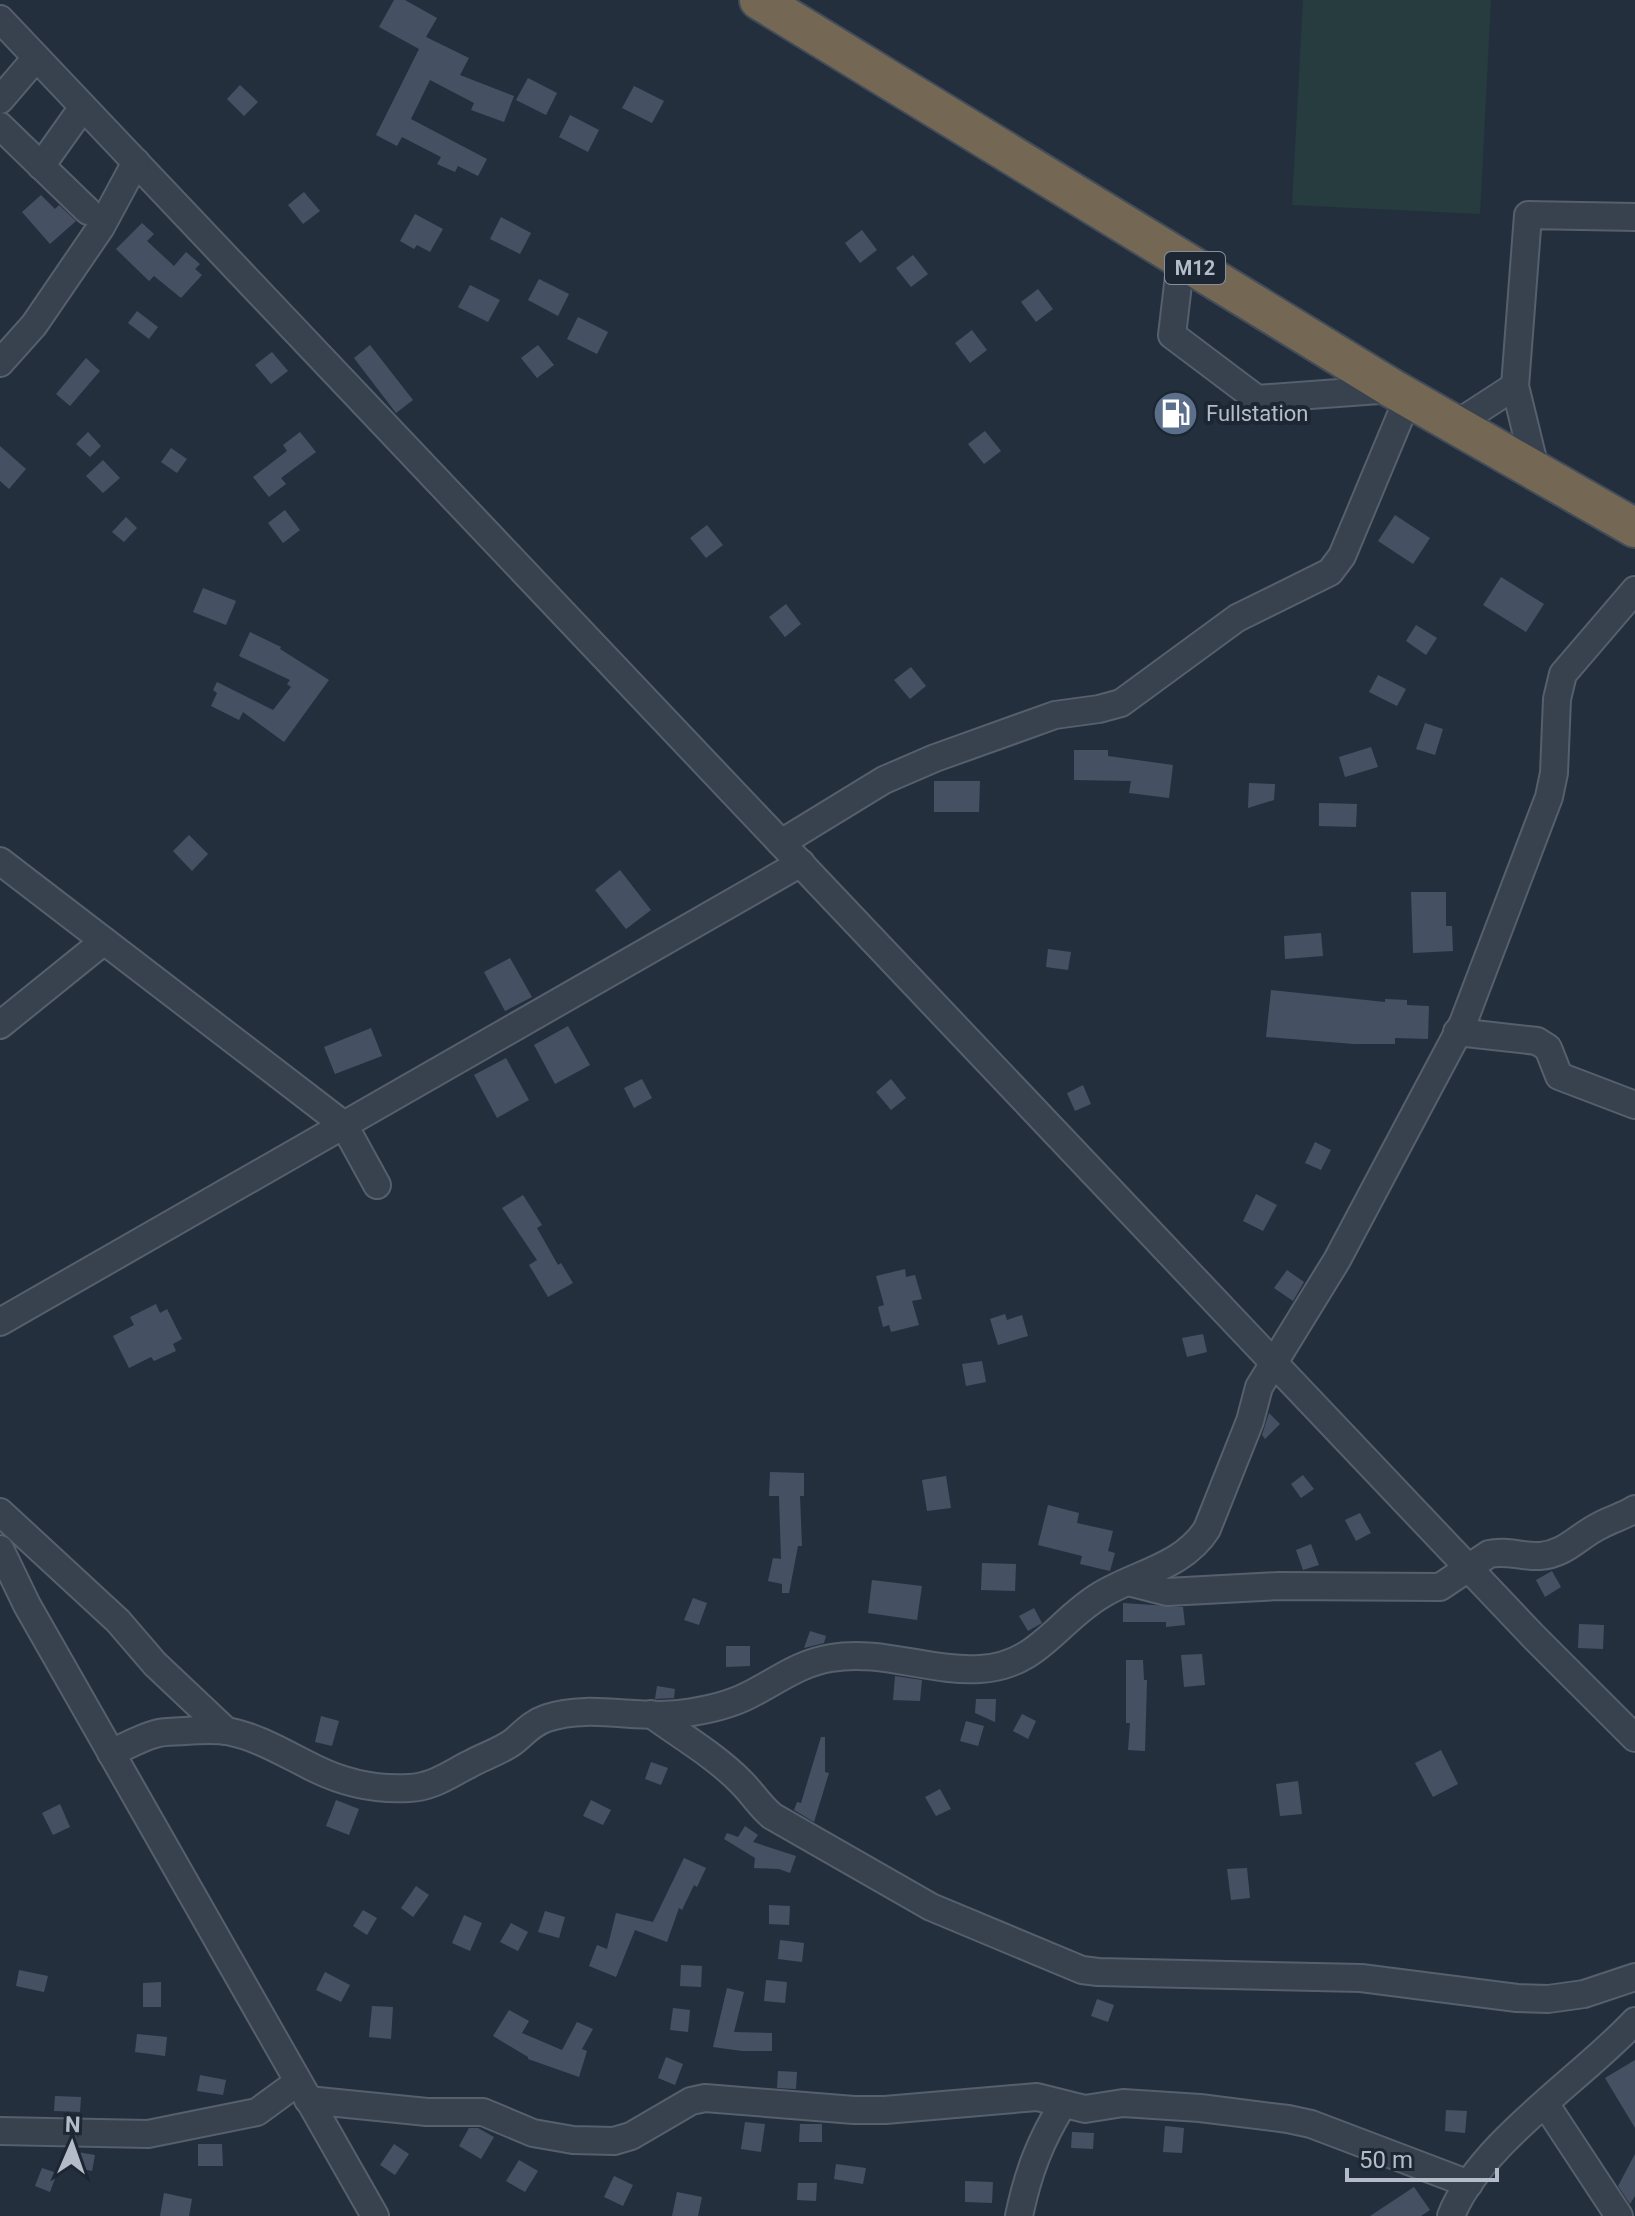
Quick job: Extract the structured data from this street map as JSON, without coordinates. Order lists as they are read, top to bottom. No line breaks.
{"streets":{"highway":["M12"]},"places":{"fuel station":["Fullstation"]},"scale_bar":"50 m","north":"top"}
